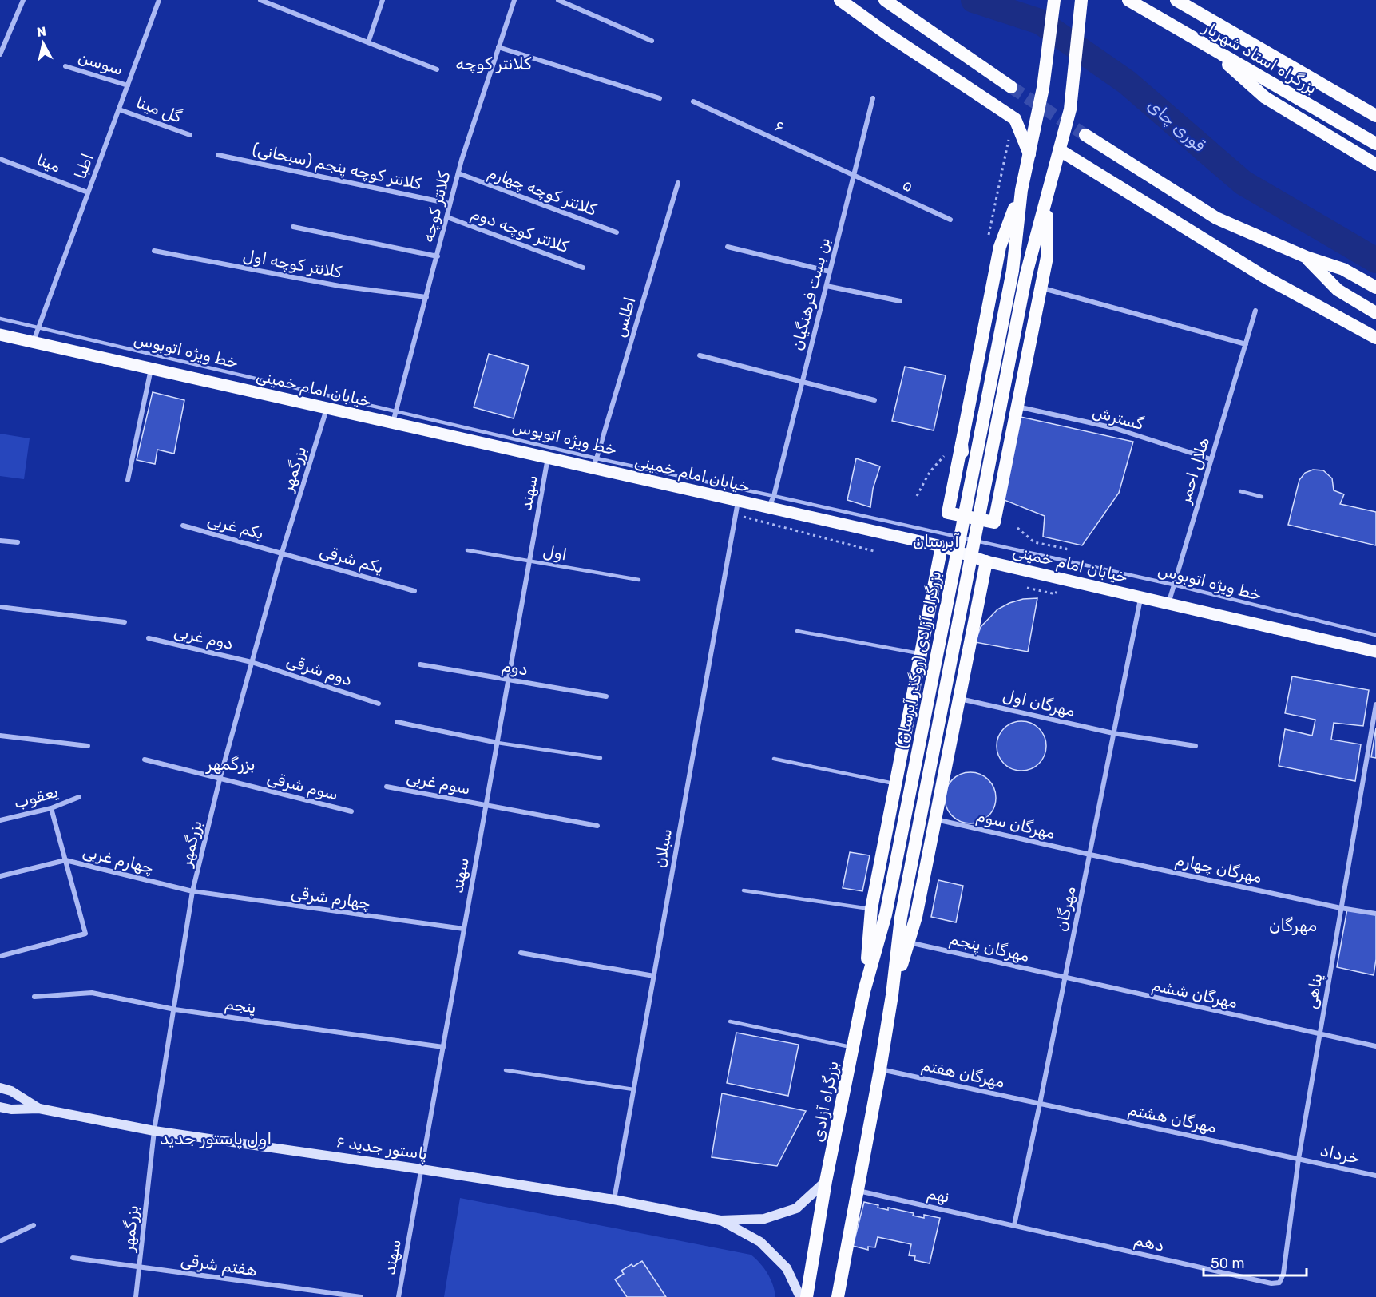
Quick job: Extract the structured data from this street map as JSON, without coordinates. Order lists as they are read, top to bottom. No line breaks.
{"streets":{"highway":["بزرگراه استاد شهریار","بزرگراه آزادی (روگذر آبرسان)","بزرگراه آزادی"],"main road":["خیابان امام خمینی","پاستور جدید ۶"],"street":["سوسن","گل مینا","۶","مینا","اطبا","کلانتر کوچه پنجم (سبحانی)","۵","کلانتر کوچه چهارم","کلانتر کوچه","کلانتر کوچه دوم","کلانتر کوچه اول","بن بست فرهنگیان","اطلس","گسترش","بزرگمهر","هلال احمر","سهند","یکم غربی","یکم شرقی","دوم غربی","دوم","دوم شرقی","مهرگان اول","سوم غربی","سوم شرقی","یعقوب","مهرگان سوم","سبلان","چهارم غربی","مهرگان چهارم","چهارم شرقی","مهرگان","مهرگان پنجم","پناهی","مهرگان ششم","پنجم","مهرگان هفتم","مهرگان هشتم","خرداد","نهم","دهم","هفتم شرقی"],"lane":["خط ویژه اتوبوس","اول"]},"crossings":[["سوسن","اطبا"],["گل مینا","اطبا"],["۶","۵"],["۶","بن بست فرهنگیان"],["مینا","اطبا"],["اطبا","خط ویژه اتوبوس"],["اطبا","خیابان امام خمینی"],["کلانتر کوچه پنجم (سبحانی)","کلانتر کوچه"],["۵","بن بست فرهنگیان"],["کلانتر کوچه چهارم","کلانتر کوچه"],["کلانتر کوچه","کلانتر کوچه دوم"],["کلانتر کوچه","کلانتر کوچه اول"],["کلانتر کوچه","خط ویژه اتوبوس"],["کلانتر کوچه","خیابان امام خمینی"],["بن بست فرهنگیان","خط ویژه اتوبوس"],["بن بست فرهنگیان","خیابان امام خمینی"],["اطلس","خط ویژه اتوبوس"],["اطلس","خیابان امام خمینی"],["خط ویژه اتوبوس","خیابان امام خمینی"],["خط ویژه اتوبوس","هلال احمر"],["خیابان امام خمینی","بزرگمهر"],["خیابان امام خمینی","هلال احمر"],["خیابان امام خمینی","سهند"],["خیابان امام خمینی","سبلان"],["خیابان امام خمینی","مهرگان"],["گسترش","هلال احمر"],["بزرگمهر","یکم غربی"],["بزرگمهر","یکم شرقی"],["بزرگمهر","دوم غربی"],["بزرگمهر","دوم شرقی"],["بزرگمهر","سوم شرقی"],["بزرگمهر","چهارم غربی"],["بزرگمهر","چهارم شرقی"],["بزرگمهر","پنجم"],["بزرگمهر","پاستور جدید ۶"],["بزرگمهر","هفتم شرقی"],["سهند","اول"],["سهند","دوم"],["سهند","سوم غربی"],["سهند","چهارم شرقی"],["سهند","پنجم"],["سهند","پاستور جدید ۶"],["یکم غربی","یکم شرقی"],["دوم غربی","دوم شرقی"],["بزرگراه آزادی (روگذر آبرسان)","بزرگراه آزادی"],["مهرگان اول","مهرگان"],["مهرگان سوم","مهرگان چهارم"],["مهرگان سوم","مهرگان"],["سبلان","پاستور جدید ۶"],["چهارم غربی","چهارم شرقی"],["مهرگان چهارم","مهرگان"],["مهرگان چهارم","پناهی"],["مهرگان","مهرگان پنجم"],["مهرگان","مهرگان ششم"],["مهرگان","مهرگان هفتم"],["مهرگان","مهرگان هشتم"],["مهرگان","نهم"],["مهرگان","دهم"],["مهرگان پنجم","مهرگان ششم"],["پناهی","مهرگان ششم"],["پناهی","مهرگان هشتم"],["پناهی","خرداد"],["پناهی","دهم"],["مهرگان هفتم","مهرگان هشتم"],["بزرگراه آزادی","پاستور جدید ۶"],["مهرگان هشتم","خرداد"],["نهم","دهم"]],"districts":["کلانتر کوچه","آبرسان","بزرگمهر","مهرگان","اول پاستور جدید"],"water":["قوری چای"],"scale_bar":"50 m","north":"top"}
